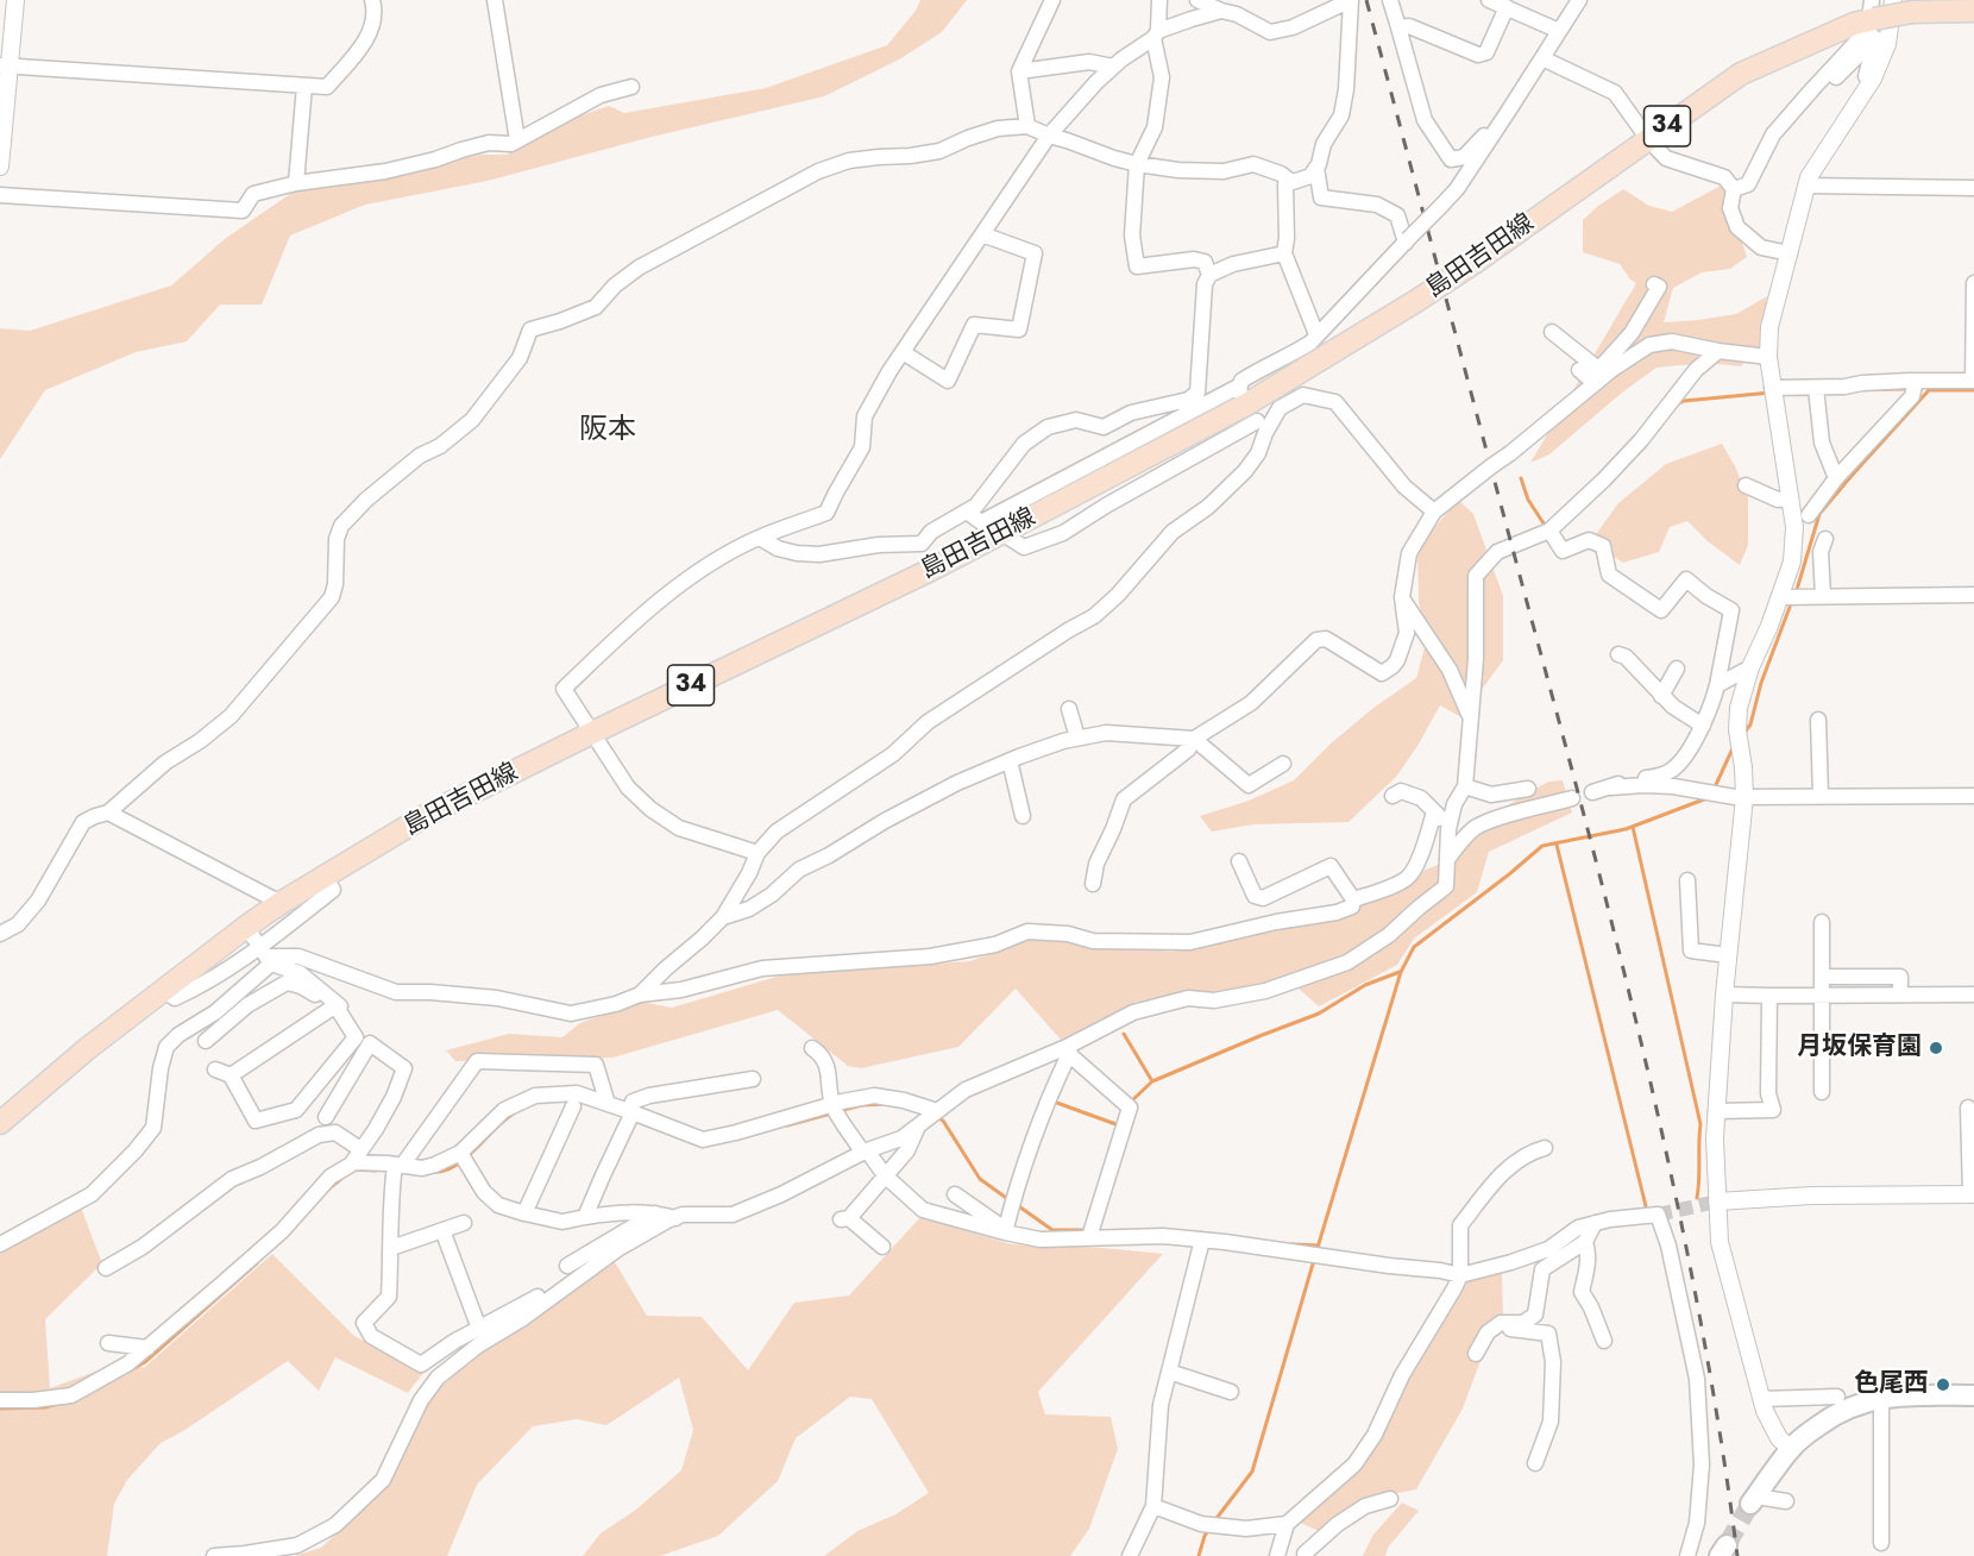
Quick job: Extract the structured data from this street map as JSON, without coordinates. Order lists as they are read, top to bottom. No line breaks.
{"streets":{"main road":["34","島田吉田線"]},"districts":["阪本"],"places":["月坂保育園","色尾西"]}
